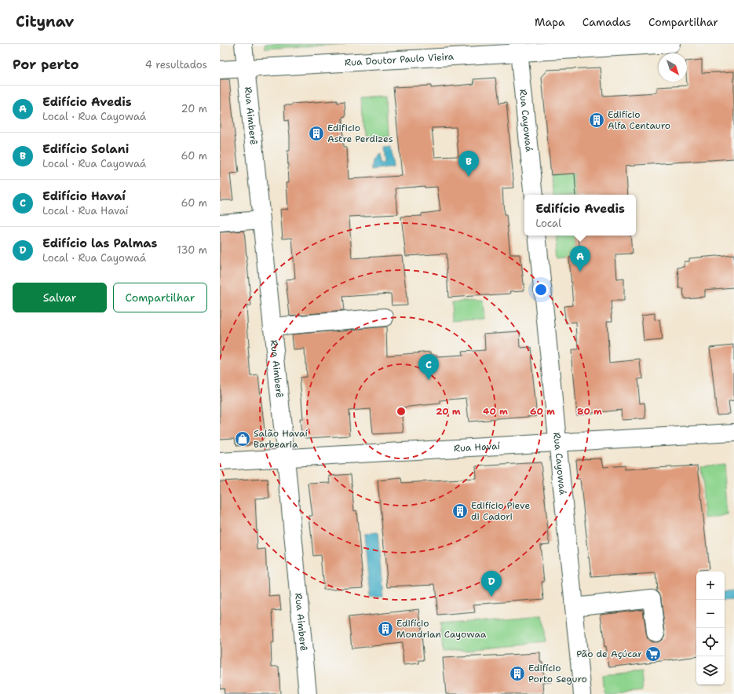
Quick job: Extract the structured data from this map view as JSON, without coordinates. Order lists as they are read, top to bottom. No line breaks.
{"streets":{"street":["Rua Doutor Paulo Vieira","Rua Aimberê","Rua Cayowaá","Rua Havaí"]},"crossings":[["Rua Doutor Paulo Vieira","Rua Aimberê"],["Rua Doutor Paulo Vieira","Rua Cayowaá"],["Rua Aimberê","Rua Havaí"],["Rua Cayowaá","Rua Havaí"]],"places":{"building":["Edifício Alfa Centauro","Edificio Astre Perdizes","Edifício Pieve di Cadori","Edifício Mondrian Cayowaa","Edifício Porto Seguro"],"shop":["Salão Havaí Barbearia"],"supermarket":["Pão de Açúcar"]},"north":"bottom right","page":{"header":"Citynav","nav":["Mapa","Camadas","Compartilhar"],"heading":["Por perto","4 resultados"],"list":[{"mark":"A","name":"Edifício Avedis","note":"Local · Rua Cayowaá","value":"20 m"},{"mark":"B","name":"Edifício Solani","note":"Local · Rua Cayowaá","value":"60 m"},{"mark":"C","name":"Edifício Havaí","note":"Local · Rua Havaí","value":"60 m"},{"mark":"D","name":"Edifício las Palmas","note":"Local · Rua Cayowaá","value":"130 m"}],"pins":["B","A","C","D"],"popup":["Edifício Avedis","Local"],"buttons":["Salvar","Compartilhar"],"map_buttons":["+","−"]},"rings":["20 m","40 m","60 m","80 m"]}
